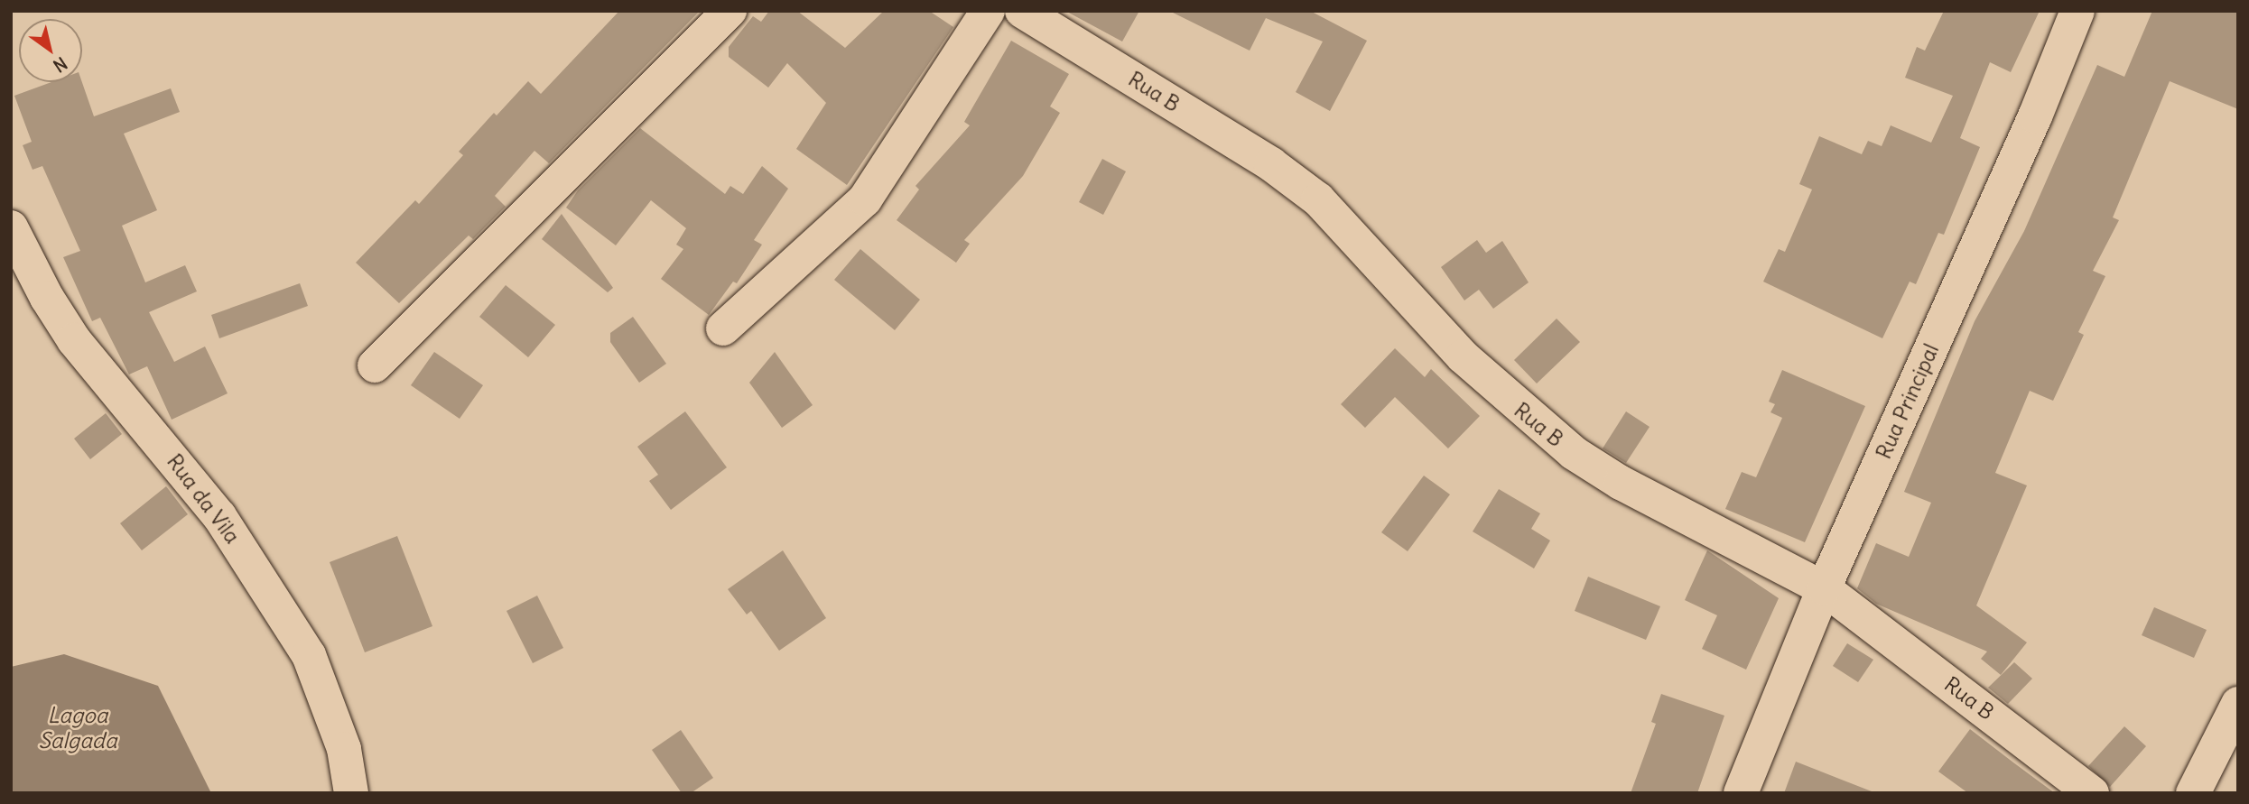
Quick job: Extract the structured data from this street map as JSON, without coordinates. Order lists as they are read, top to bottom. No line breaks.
{"streets":{"street":["Rua B","Rua Principal","Rua da Vila"]},"crossings":[["Rua B","Rua Principal"]],"water":["Lagoa Salgada"],"north":"bottom right"}
